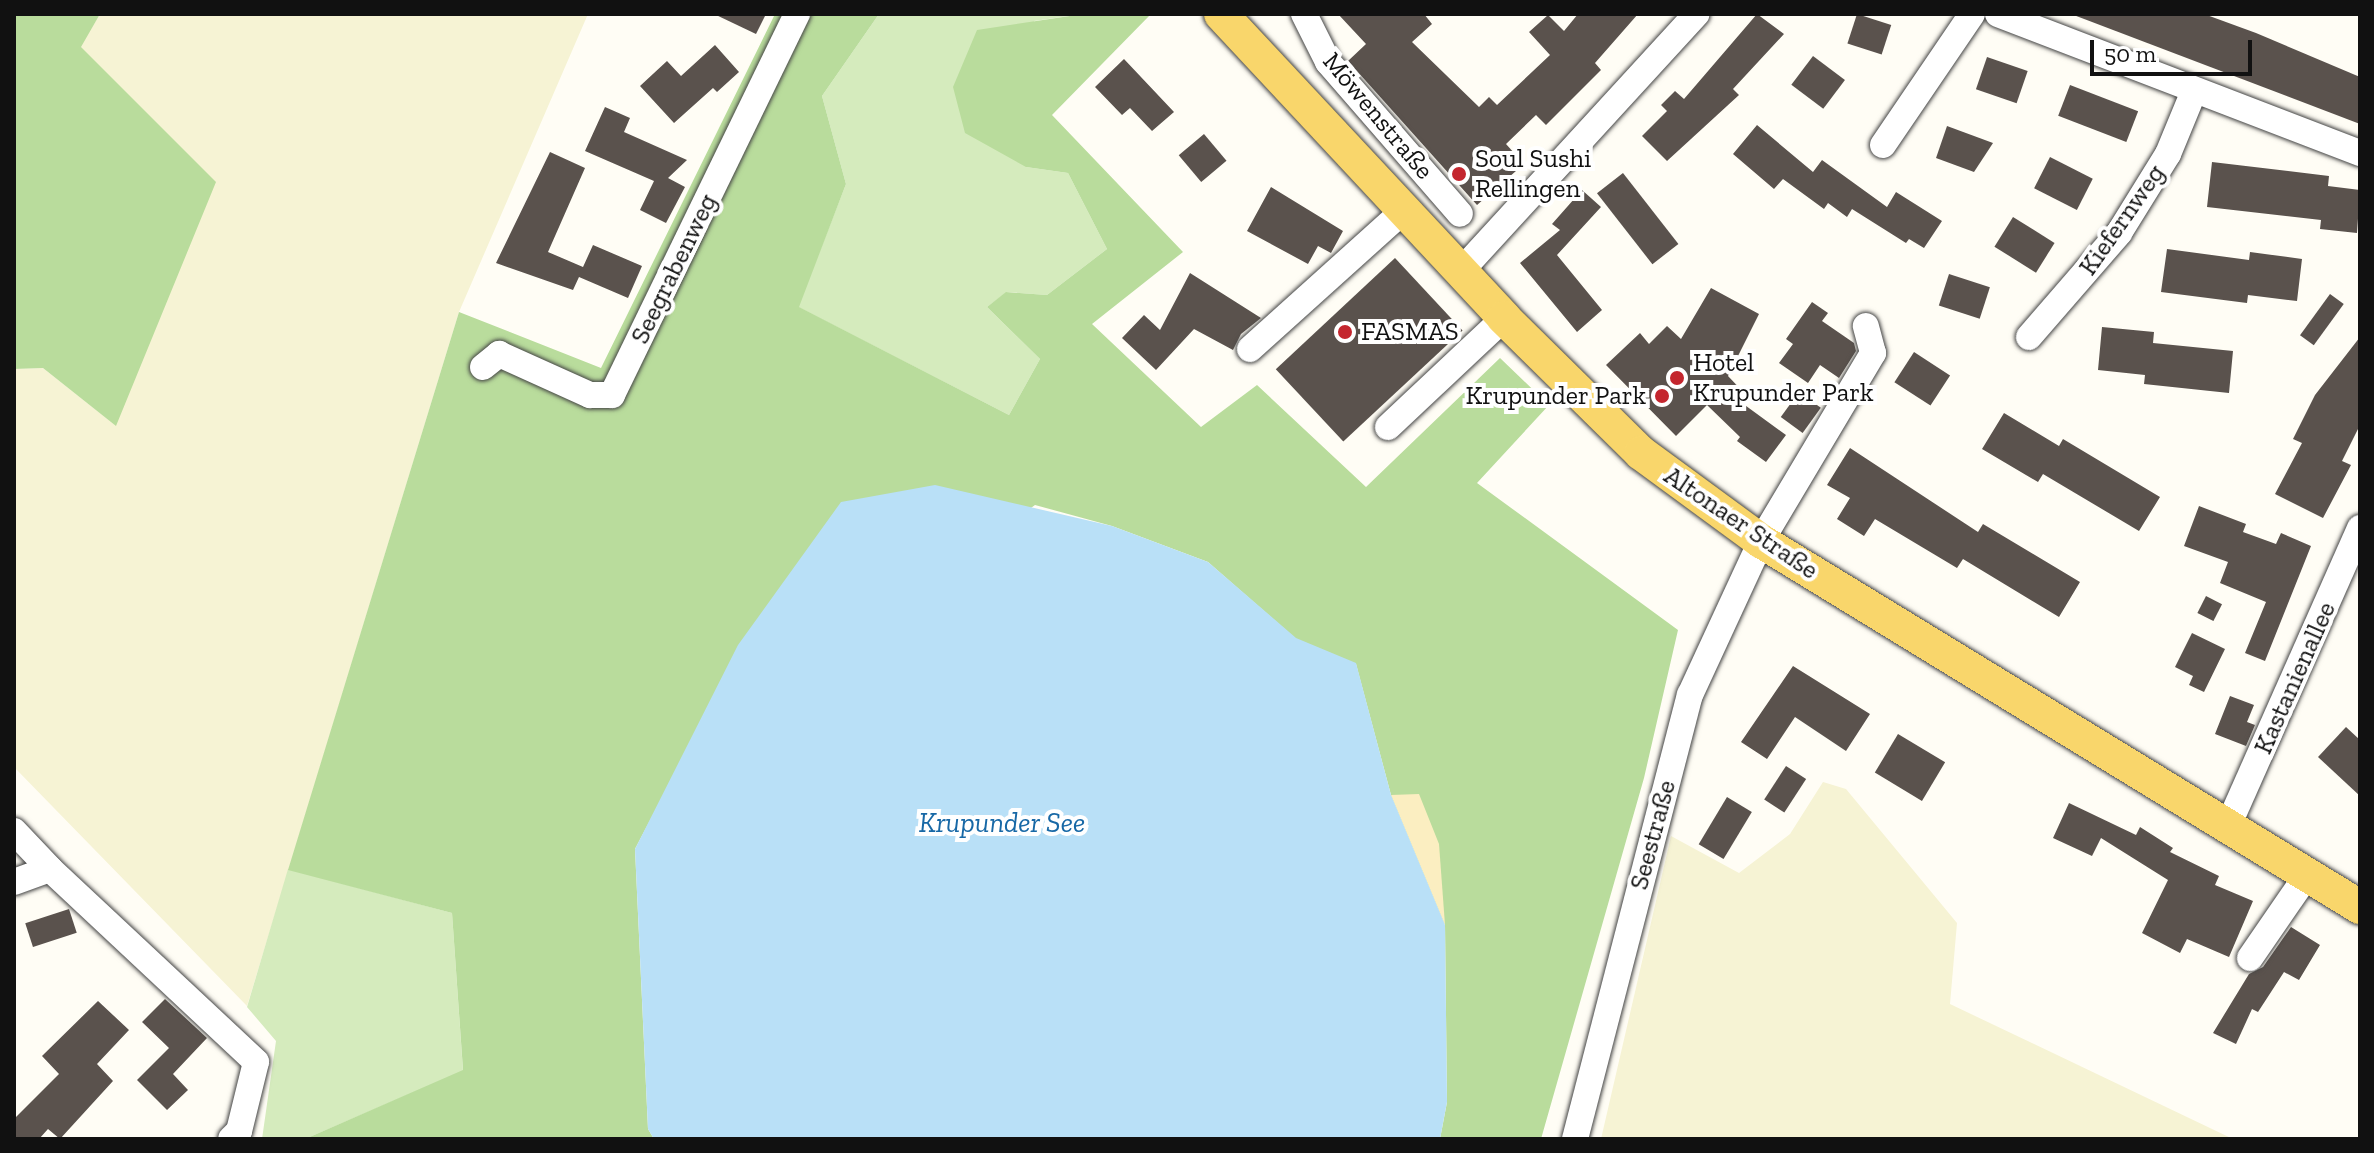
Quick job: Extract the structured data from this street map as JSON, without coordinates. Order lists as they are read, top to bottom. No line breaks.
{"streets":{"main road":["Altonaer Straße"],"street":["Möwenstraße","Kiefernweg","Seegrabenweg","Kastanienallee","Seestraße"]},"crossings":[["Altonaer Straße","Kastanienallee"],["Altonaer Straße","Seestraße"]],"water":["Krupunder See"],"places":["Soul Sushi Rellingen","FASMAS","Hotel Krupunder Park","Krupunder Park"],"scale_bar":"50 m"}
